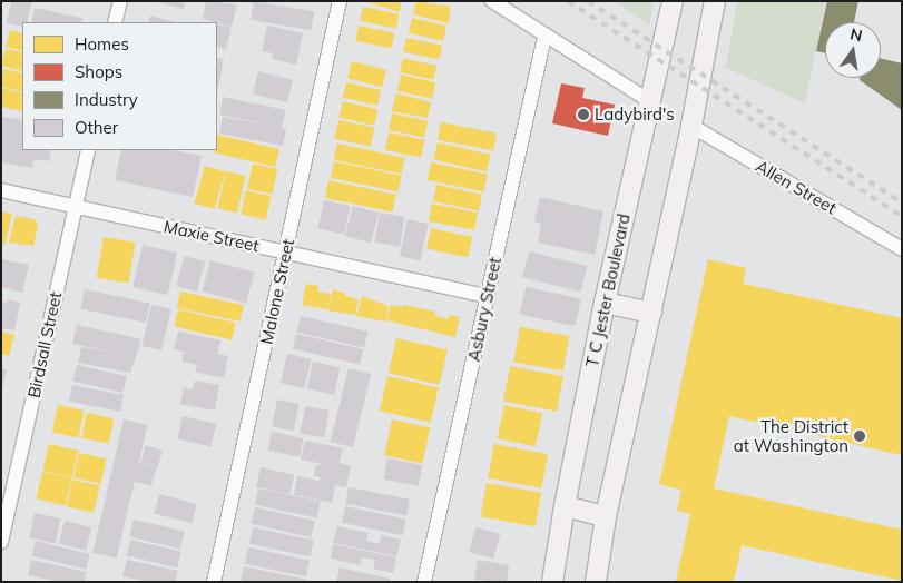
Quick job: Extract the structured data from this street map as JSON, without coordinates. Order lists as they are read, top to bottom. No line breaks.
{"streets":{"main road":["T C Jester Boulevard"],"street":["Allen Street","Maxie Street","Malone Street","Asbury Street","Birdsall Street"]},"crossings":[["Maxie Street","Malone Street"],["Maxie Street","Asbury Street"],["Maxie Street","Birdsall Street"]],"places":["Ladybird's","The District at Washington"],"legend":["Homes","Shops","Industry","Other"],"north":"top"}
